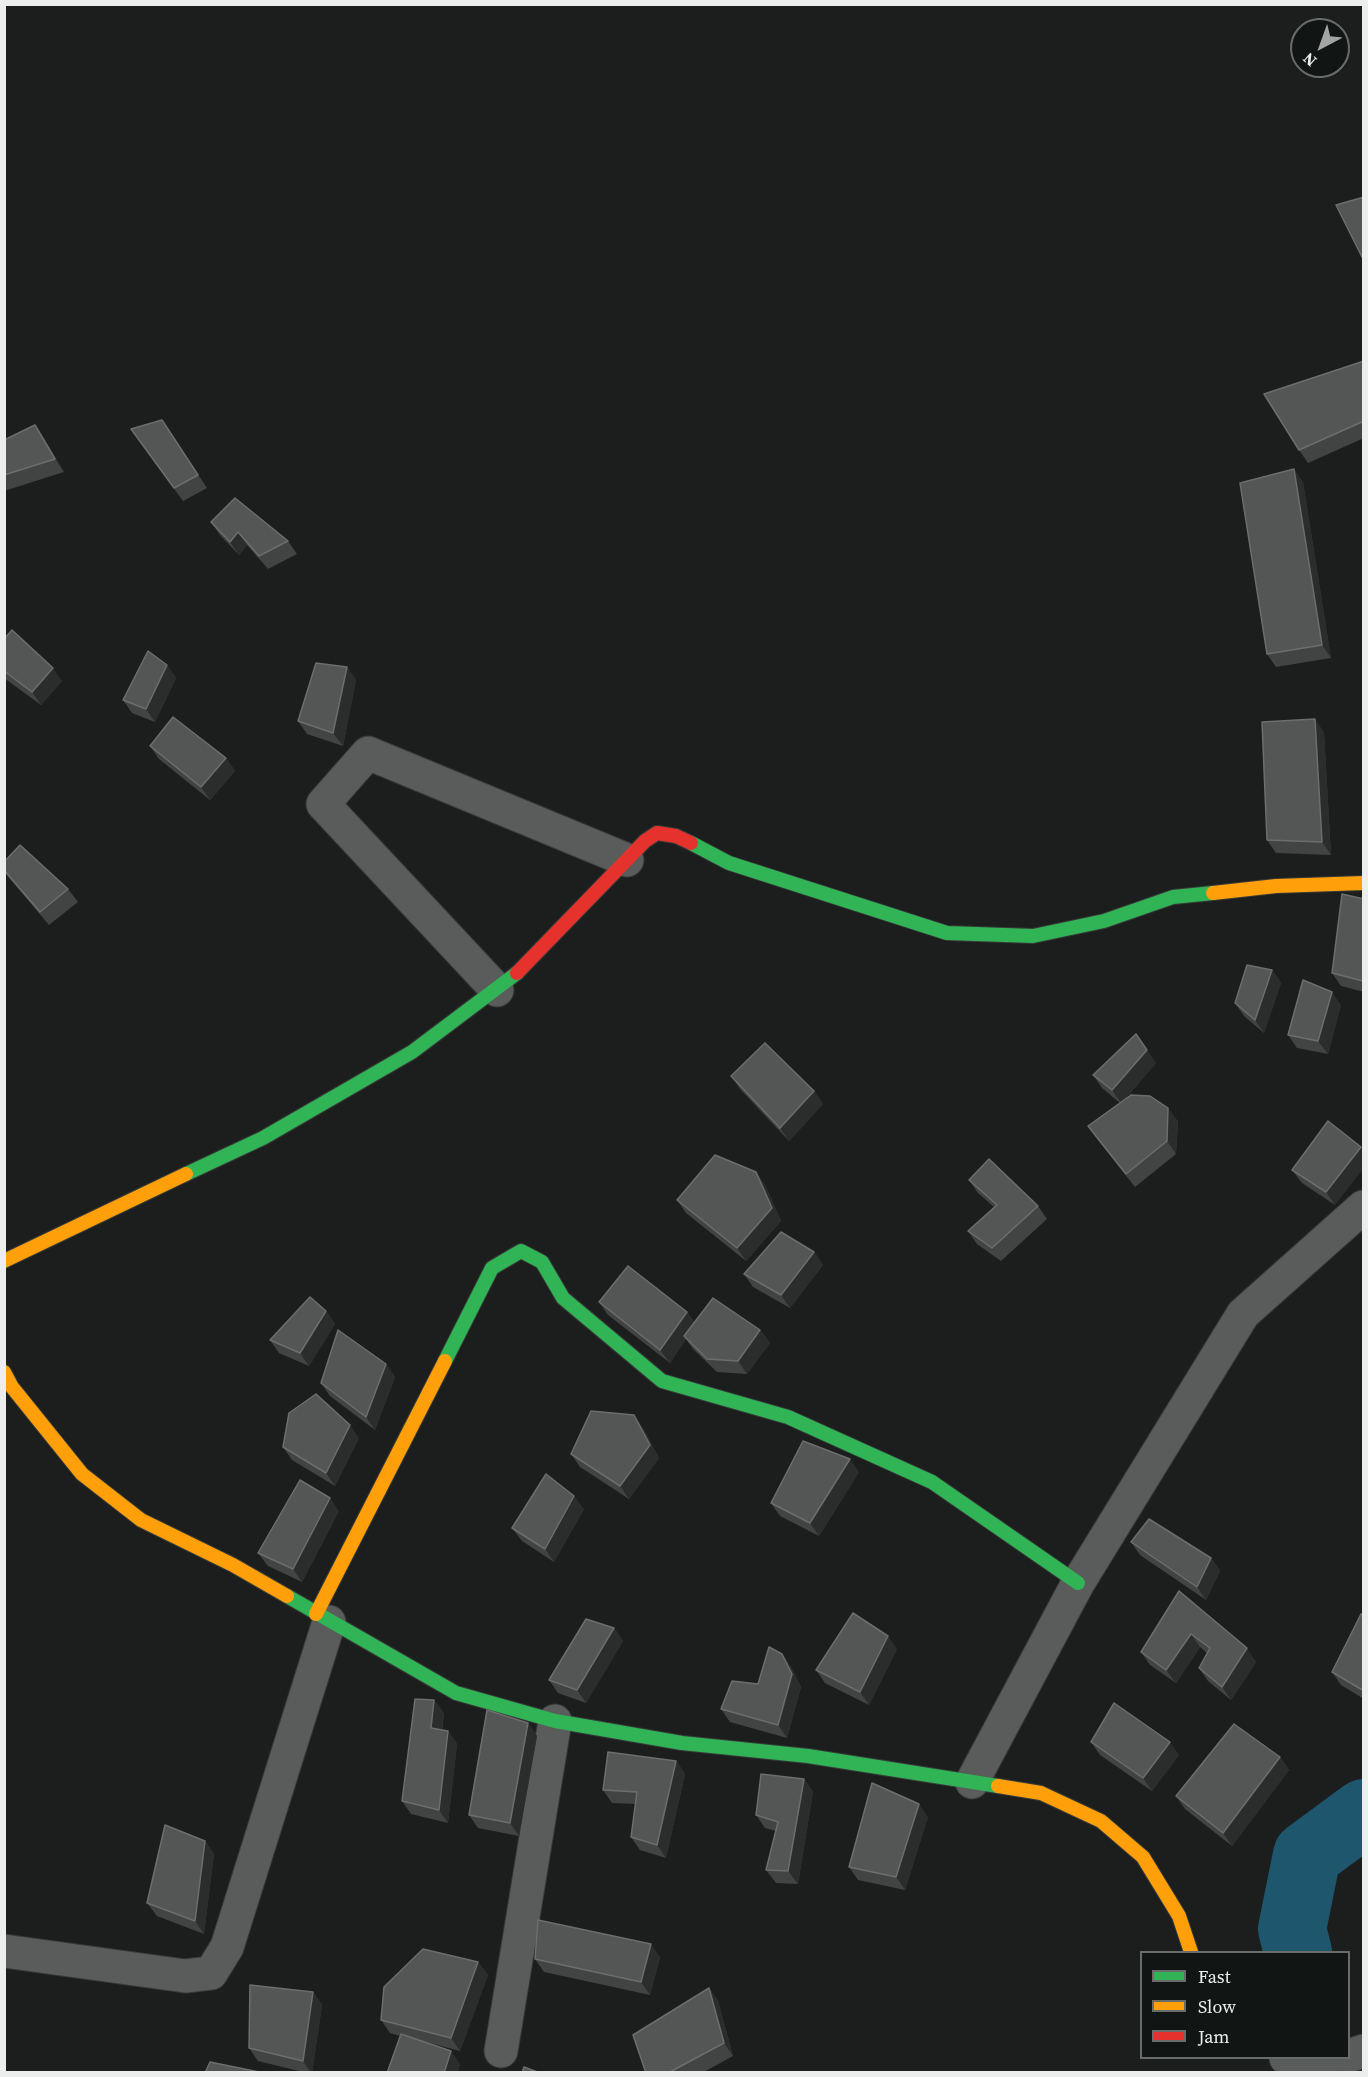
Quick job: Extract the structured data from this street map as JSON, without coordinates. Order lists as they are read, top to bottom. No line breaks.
{"legend":["Fast","Slow","Jam"],"north":"bottom left"}
